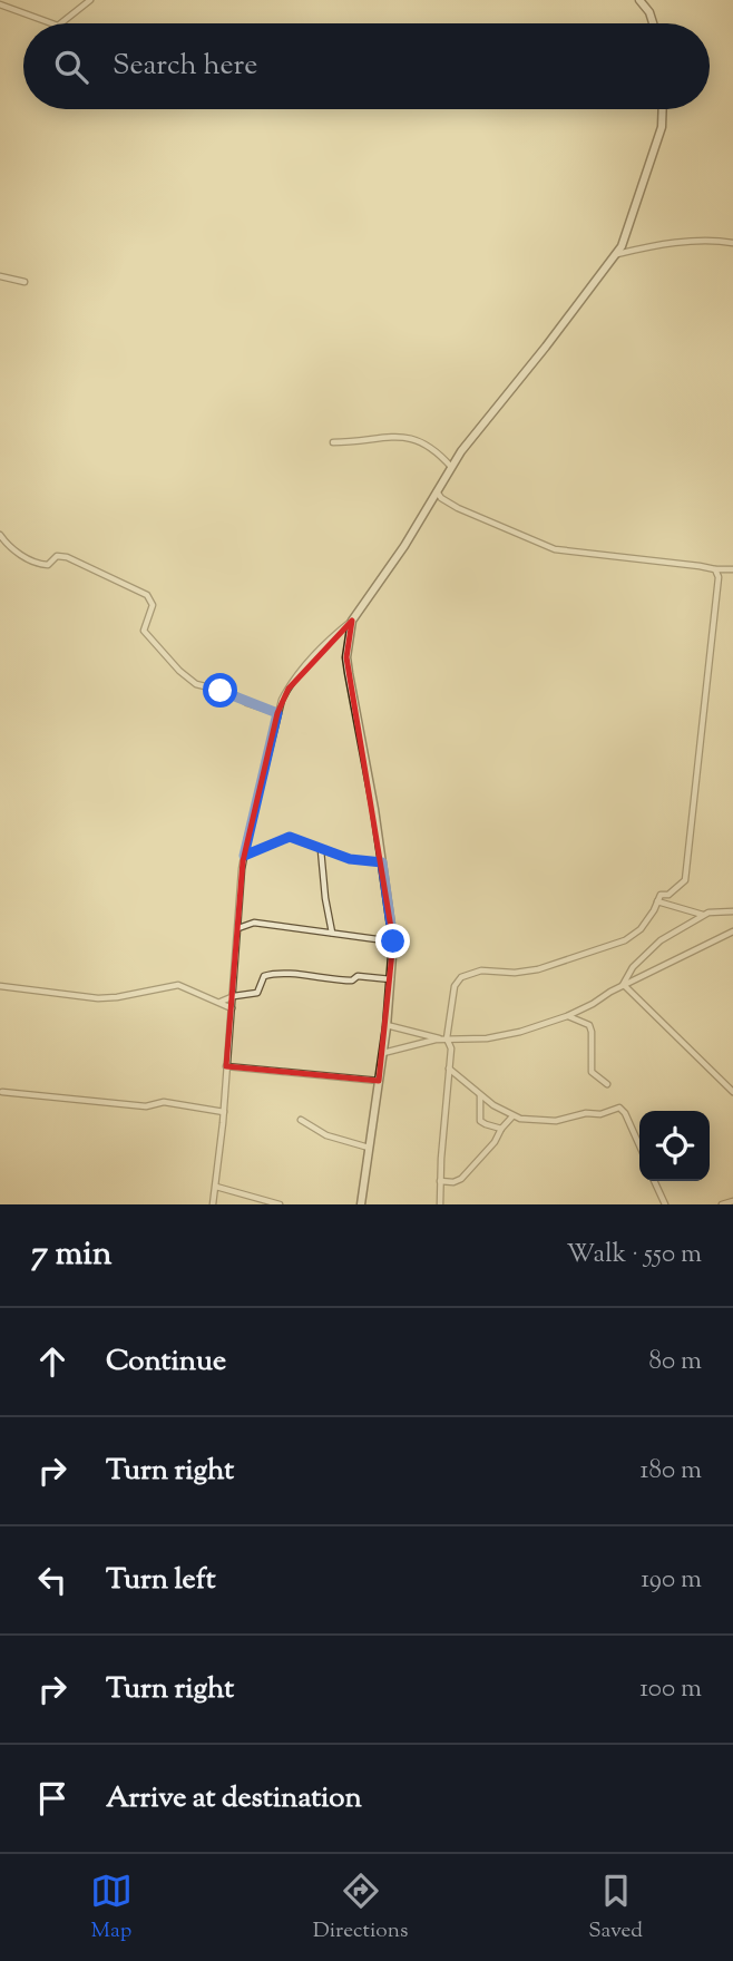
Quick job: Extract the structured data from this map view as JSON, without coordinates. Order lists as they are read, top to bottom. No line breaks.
{"page":{"search":"Search here","heading":["7 min","Walk · 550 m"],"list":[["Continue","80 m"],["Turn right","180 m"],["Turn left","190 m"],["Turn right","100 m"],"Arrive at destination"],"nav":["Map","Directions","Saved"]}}
